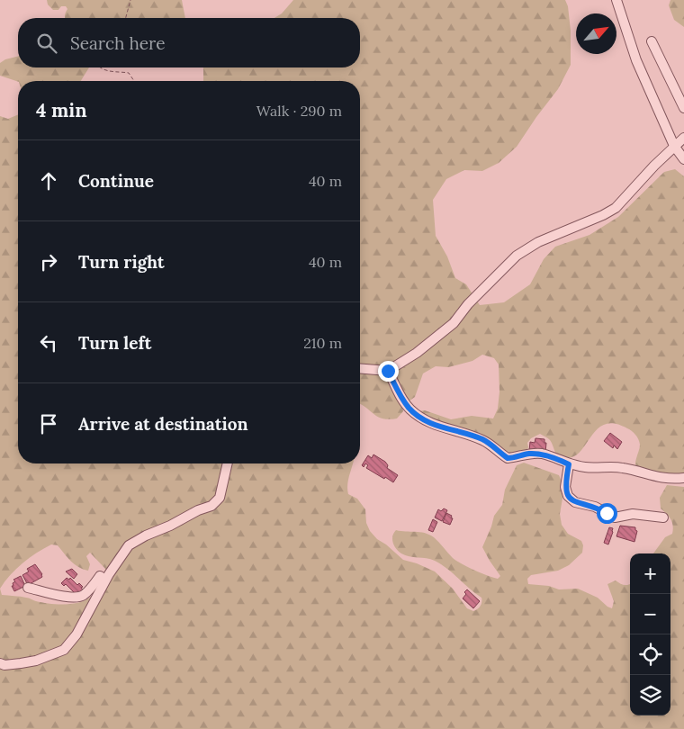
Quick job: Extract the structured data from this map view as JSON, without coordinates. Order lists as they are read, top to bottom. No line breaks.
{"north":"top right","page":{"search":"Search here","heading":["4 min","Walk · 290 m"],"list":[["Continue","40 m"],["Turn right","40 m"],["Turn left","210 m"],"Arrive at destination"],"map_buttons":["+","−"]}}
